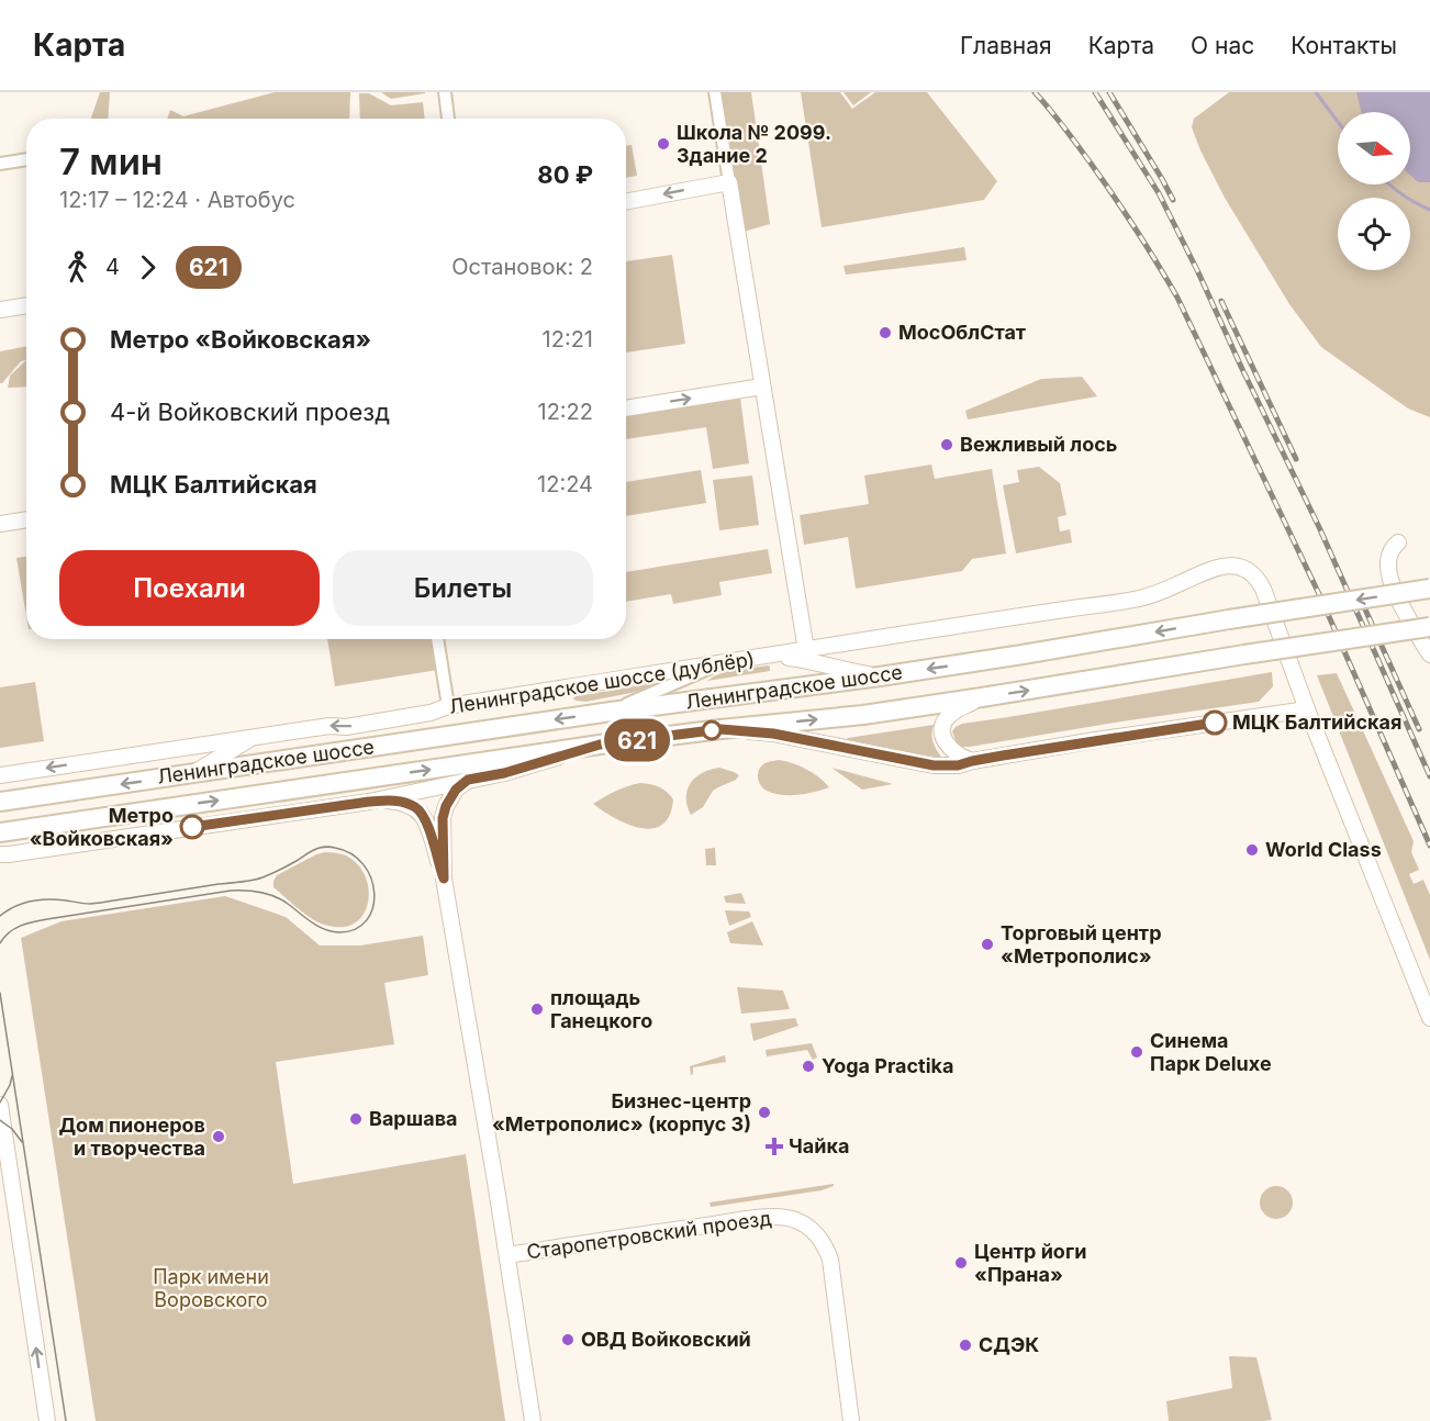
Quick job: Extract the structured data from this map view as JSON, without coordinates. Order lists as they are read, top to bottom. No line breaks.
{"streets":{"main road":["Ленинградское шоссе"],"street":["Ленинградское шоссе (дублёр)","Старопетровский проезд"]},"parks":["Парк имени Воровского"],"places":{"other":["Школа № 2099. Здание 2","МосОблСтат","Вежливый лось","МЦК Балтийская","Метро «Войковская»","World Class","Торговый центр «Метрополис»","площадь Ганецкого","Синема Парк Deluxe","Yoga Practika","Бизнес-центр «Метрополис» (корпус 3)","Варшава","Дом пионеров и творчества","Центр йоги «Прана»","ОВД Войковский","СДЭК"],"health":["Чайка"]},"lines":["bus line 621"],"north":"right","page":{"header":"Карта","nav":["Главная","Карта","О нас","Контакты"],"on_map":"621","heading":["7 мин","12:17 – 12:24 · Автобус","80 ₽"],"legs":["4","621","Остановок: 2"],"list":[{"name":"Метро «Войковская»","value":"12:21"},{"name":"4-й Войковский проезд","value":"12:22"},{"name":"МЦК Балтийская","value":"12:24"}],"buttons":["Поехали","Билеты"]}}
